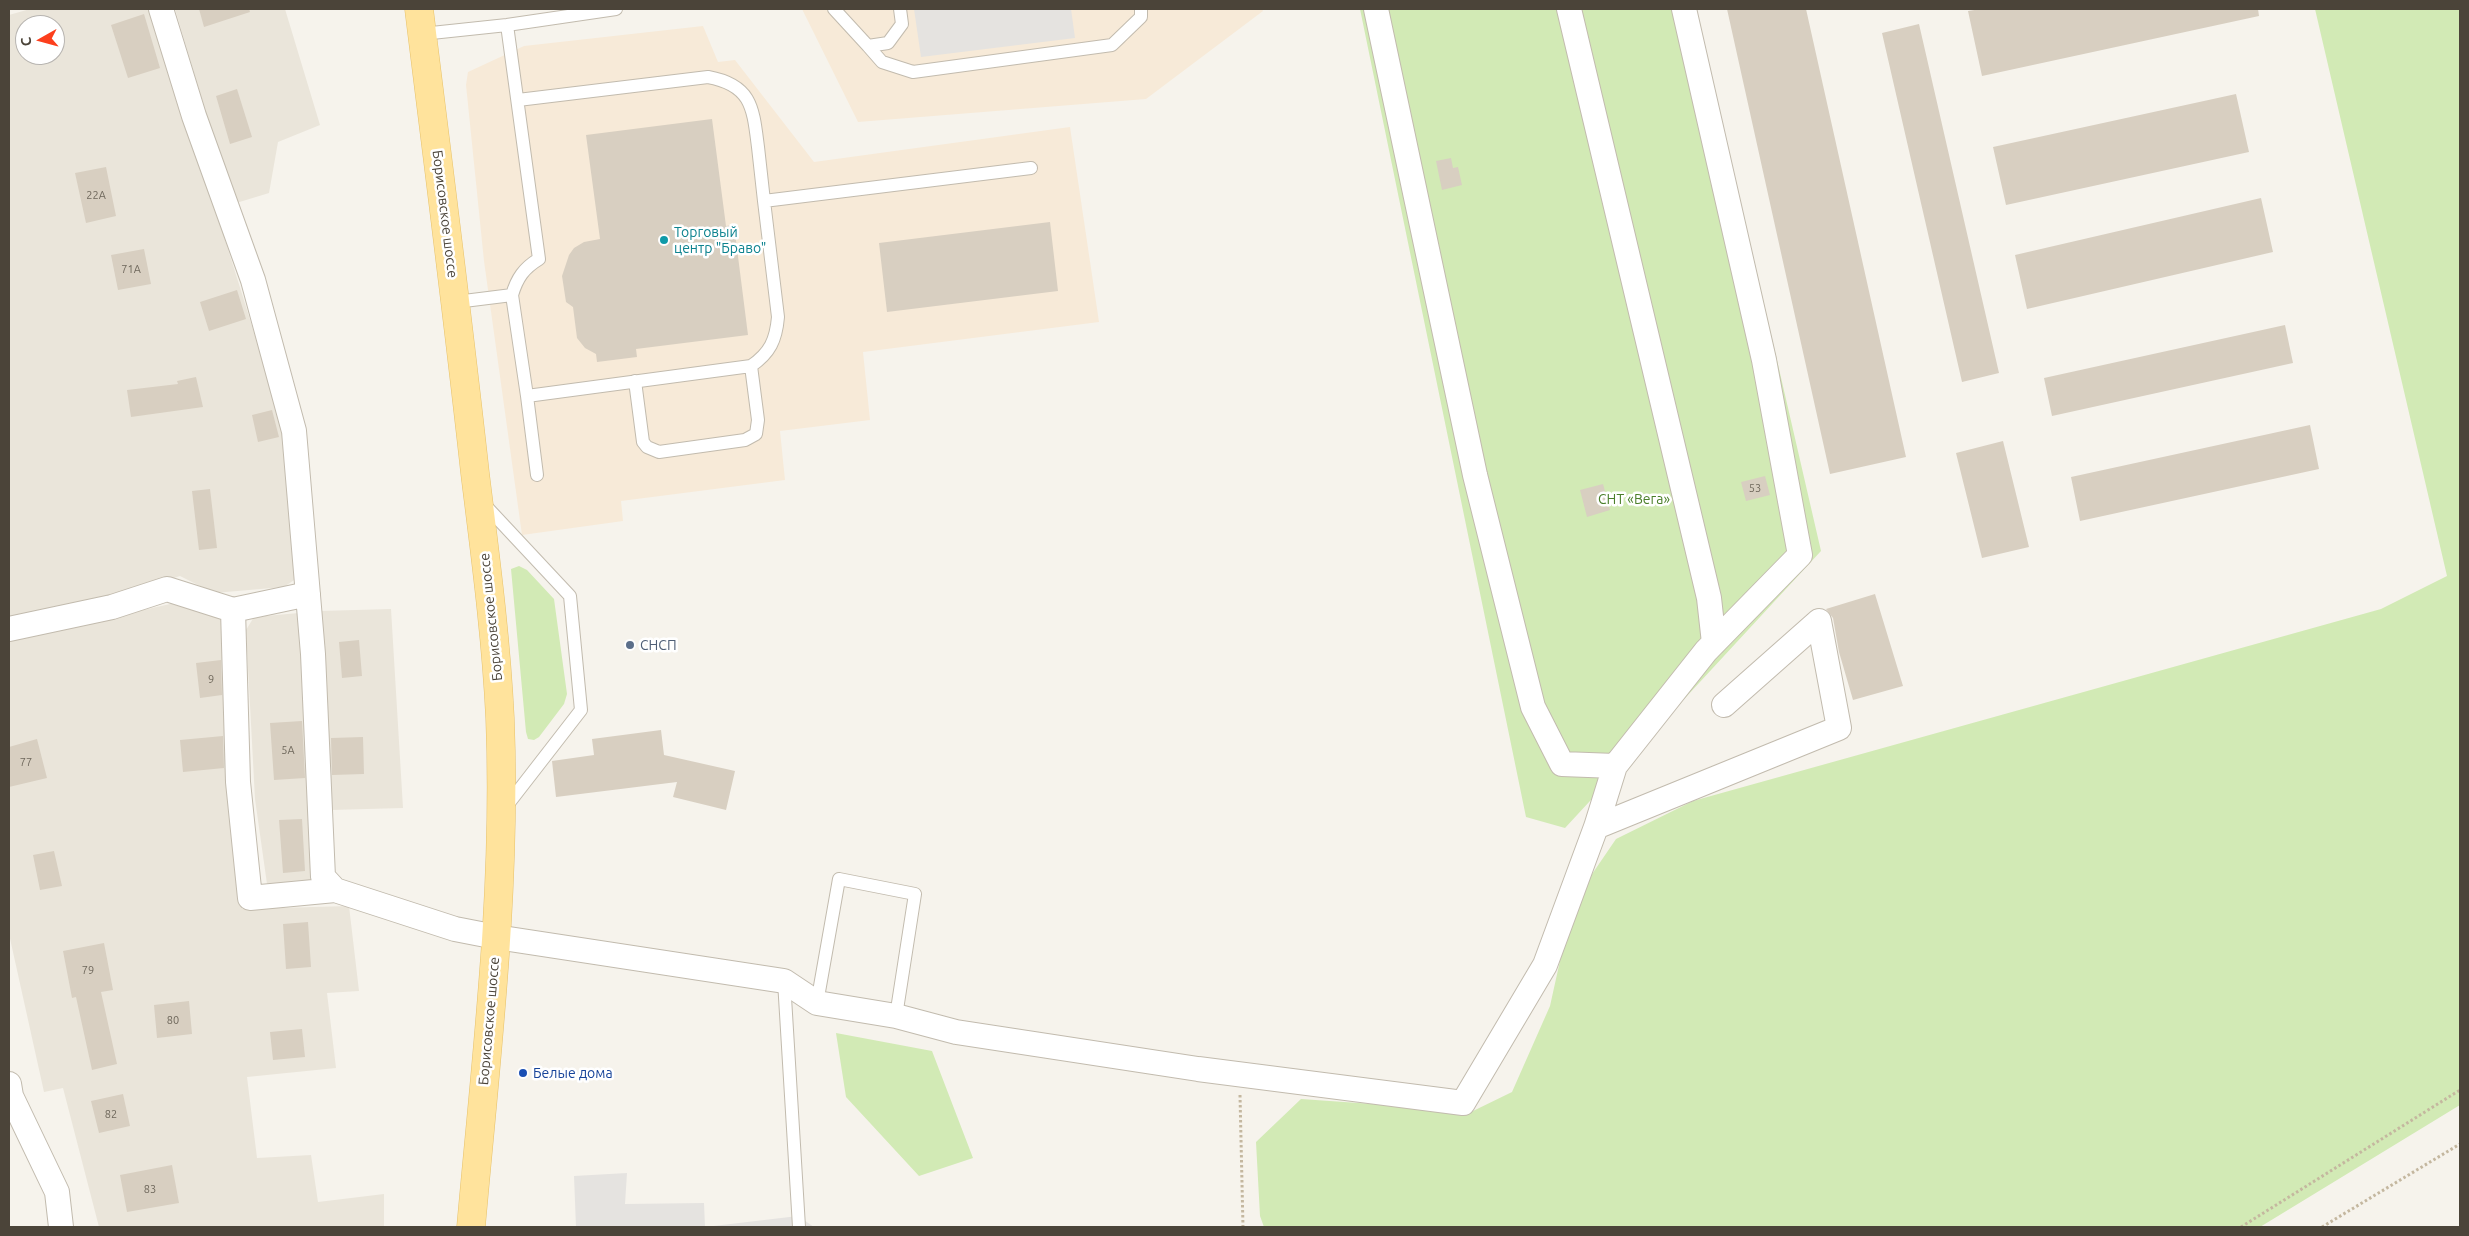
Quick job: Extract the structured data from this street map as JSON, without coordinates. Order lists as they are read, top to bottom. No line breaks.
{"streets":{"main road":["Борисовское шоссе"]},"parks":["СНТ «Вега»"],"places":["Торговый центр \"Браво\"","СНСП","Белые дома"],"house_numbers":["22А","71А","53","9","5А","77","79","80","82","83"],"north":"left"}
